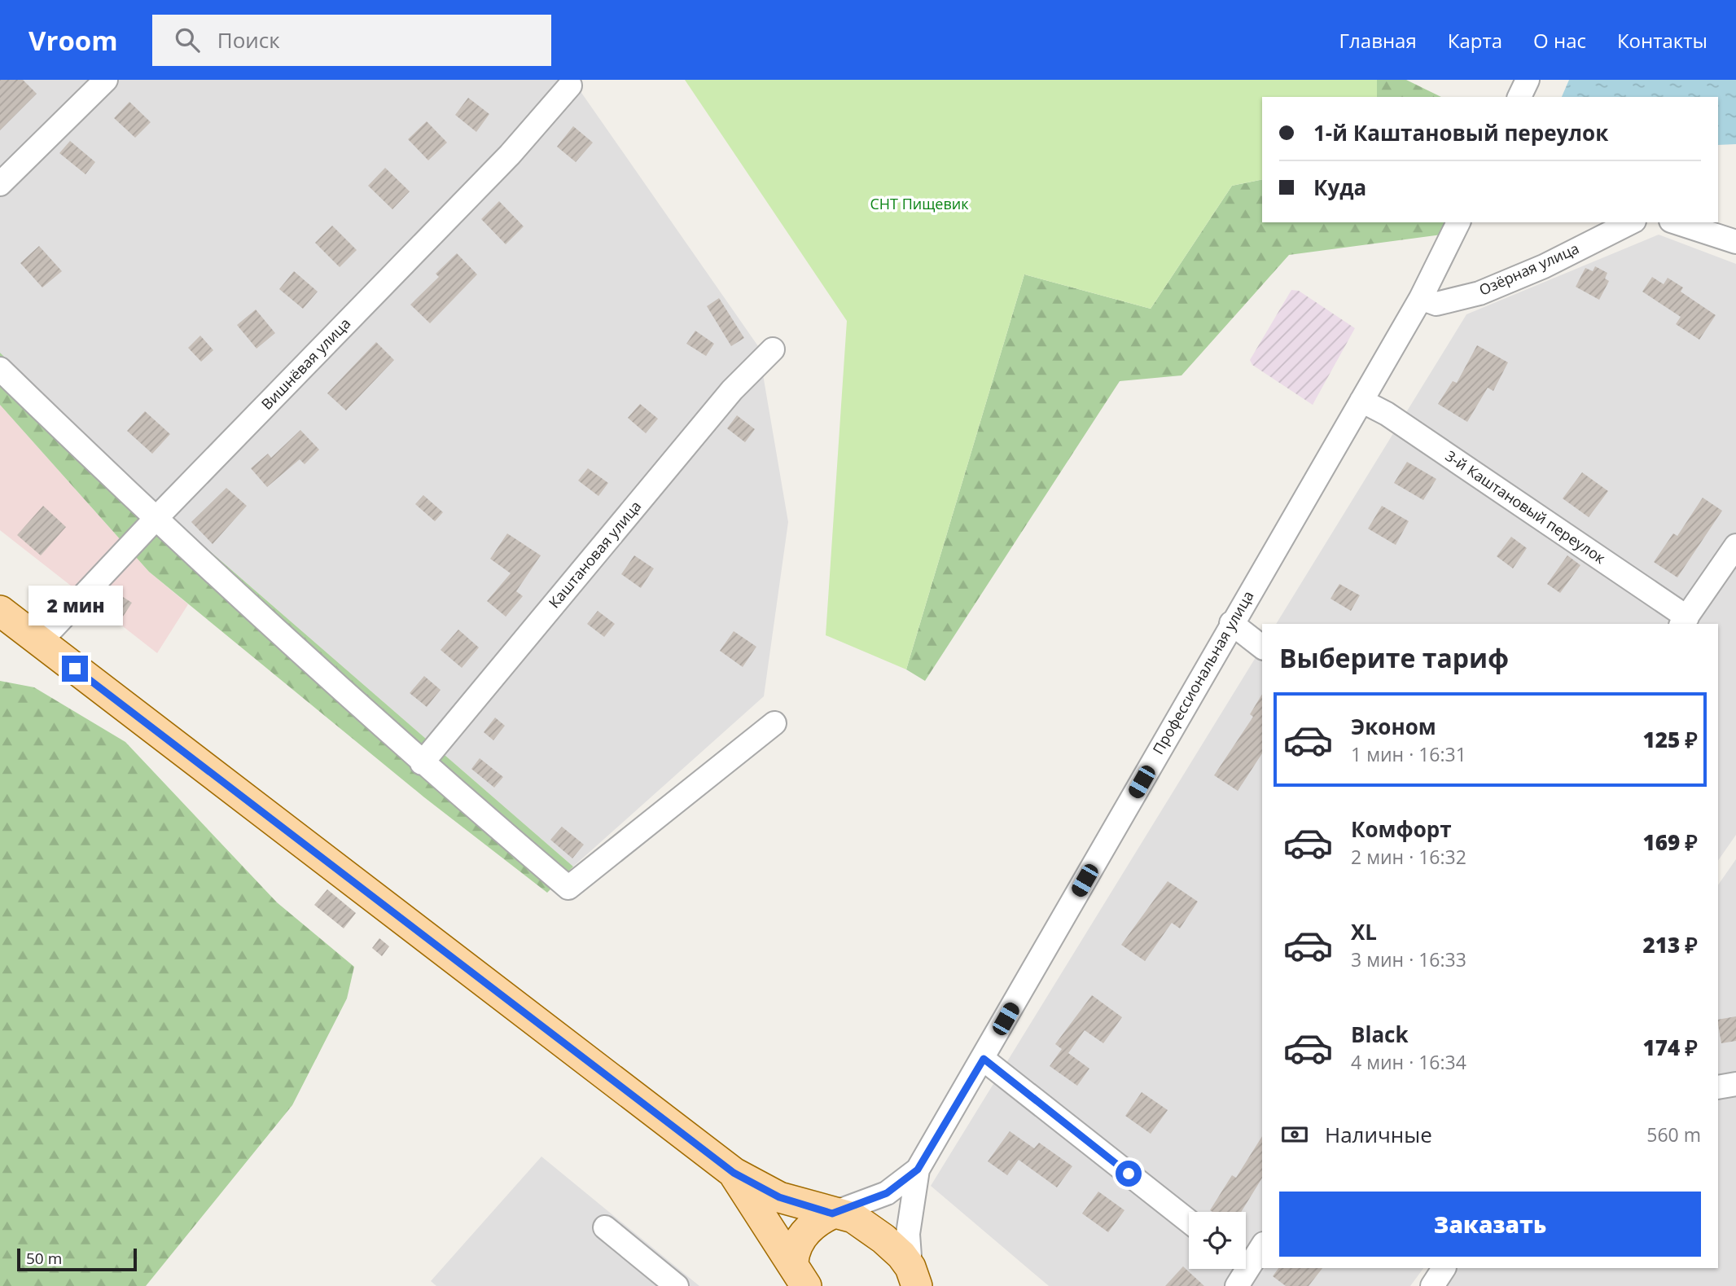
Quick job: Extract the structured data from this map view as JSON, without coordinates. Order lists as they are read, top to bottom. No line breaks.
{"streets":{"street":["Озёрная улица","Вишнёвая улица","3-й Каштановый переулок","Каштановая улица","Профессиональная улица"]},"crossings":[["Озёрная улица","Профессиональная улица"],["3-й Каштановый переулок","Профессиональная улица"]],"parks":["СНТ Пищевик"],"scale_bar":"50 m","page":{"header":"Vroom","search":"Поиск","nav":["Главная","Карта","О нас","Контакты"],"banner":["1-й Каштановый переулок","Куда"],"bubble":"2 мин","heading":"Выберите тариф","list":[{"name":"Эконом","note":"1 мин · 16:31","value":"125 ₽"},{"name":"Комфорт","note":"2 мин · 16:32","value":"169 ₽"},{"name":"XL","note":"3 мин · 16:33","value":"213 ₽"},{"name":"Black","note":"4 мин · 16:34","value":"174 ₽"}],"pay":["Наличные","560 m"],"buttons":"Заказать","scale":"50 m"}}
